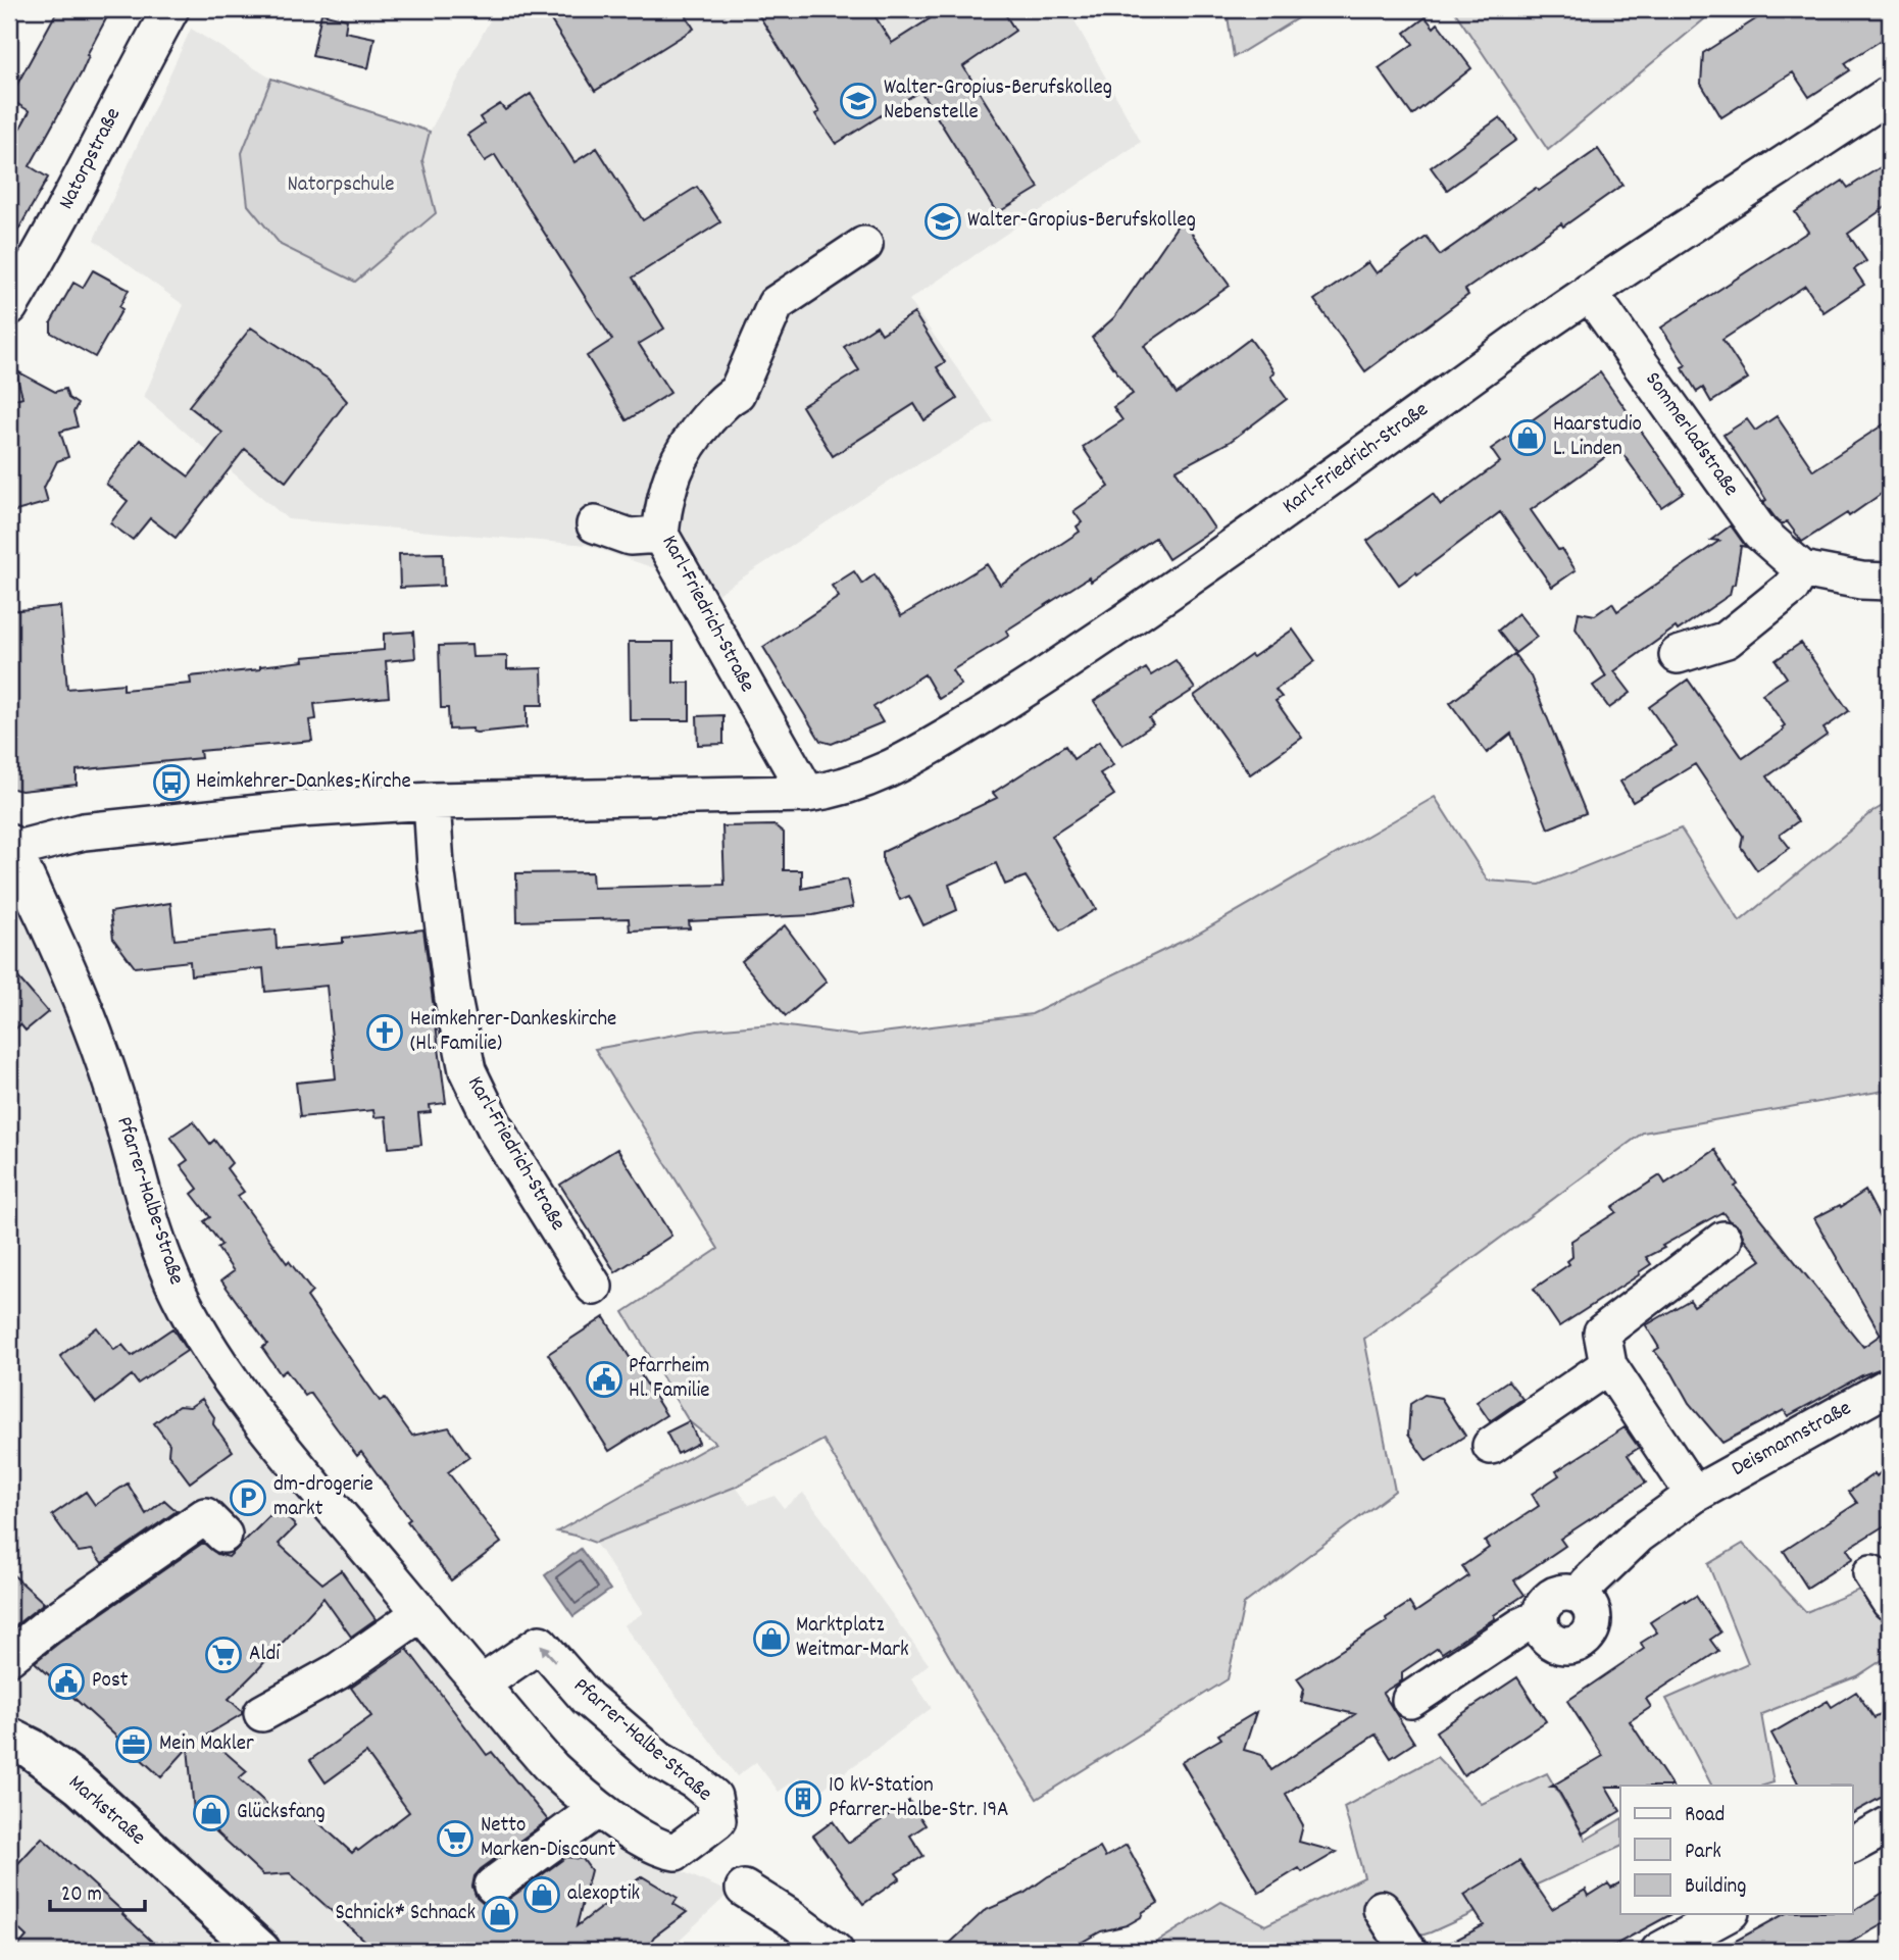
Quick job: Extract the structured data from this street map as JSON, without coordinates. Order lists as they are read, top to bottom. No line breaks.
{"streets":{"main road":["Markstraße"],"street":["Natorpstraße","Sommerladstraße","Karl-Friedrich-Straße","Pfarrer-Halbe-Straße","Deismannstraße"]},"crossings":[["Sommerladstraße","Karl-Friedrich-Straße"],["Karl-Friedrich-Straße","Pfarrer-Halbe-Straße"]],"parks":["Natorpschule"],"places":{"school or university":["Walter-Gropius-Berufskolleg Nebenstelle","Walter-Gropius-Berufskolleg"],"shop":["Haarstudio L. Linden","Marktplatz Weitmar-Mark","Glücksfang","alexoptik","Schnick* Schnack"],"bus stop":["Heimkehrer-Dankes-Kirche"],"church":["Heimkehrer-Dankeskirche (Hl. Familie)"],"public building":["Pfarrheim Hl. Familie","Post"],"parking":["dm-drogerie markt"],"supermarket":["Aldi","Netto Marken-Discount"],"office":["Mein Makler"],"building":["10 kV-Station Pfarrer-Halbe-Str. 19A"]},"legend":["Road","Park","Building"],"scale_bar":"20 m"}
